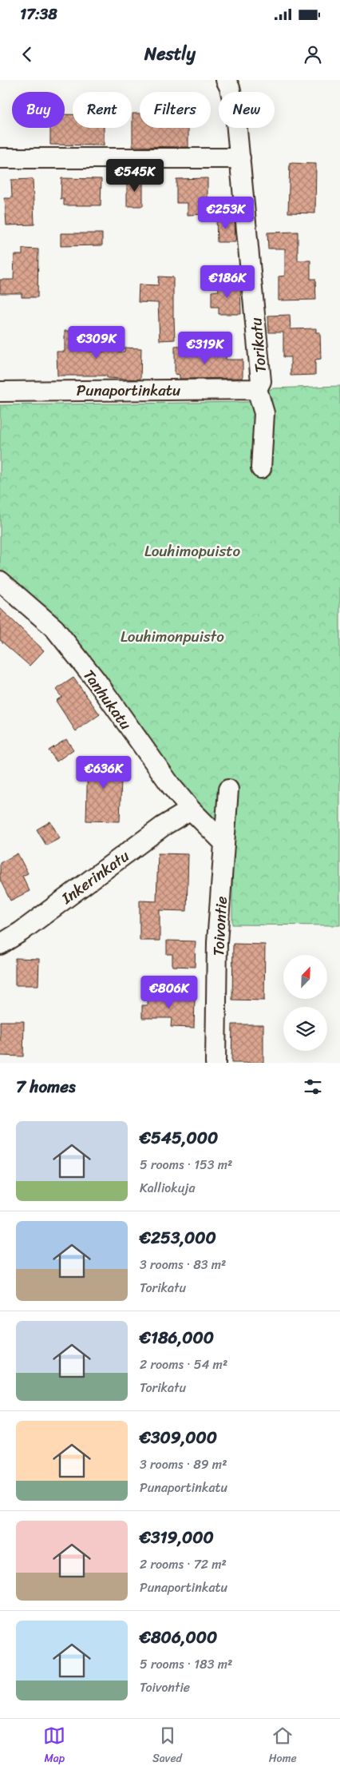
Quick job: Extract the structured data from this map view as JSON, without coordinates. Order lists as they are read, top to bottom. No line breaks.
{"streets":{"street":["Torikatu","Punaportinkatu","Tanhukatu","Inkerinkatu","Toivontie"]},"crossings":[["Torikatu","Punaportinkatu"],["Tanhukatu","Inkerinkatu"],["Tanhukatu","Toivontie"]],"parks":["Louhimopuisto","Louhimonpuisto"],"north":"top right","page":{"status":"17:38","header":"Nestly","chip":["Buy","Rent","Filters","New"],"price":["€545K","€253K","€186K","€309K","€319K","€636K","€806K"],"heading":"7 homes","list":[{"name":"€545,000","note":"5 rooms · 153 m² · Kalliokuja"},{"name":"€253,000","note":"3 rooms · 83 m² · Torikatu"},{"name":"€186,000","note":"2 rooms · 54 m² · Torikatu"},{"name":"€309,000","note":"3 rooms · 89 m² · Punaportinkatu"},{"name":"€319,000","note":"2 rooms · 72 m² · Punaportinkatu"},{"name":"€806,000","note":"5 rooms · 183 m² · Toivontie"}],"tabs":["Map","Saved","Home"]}}
